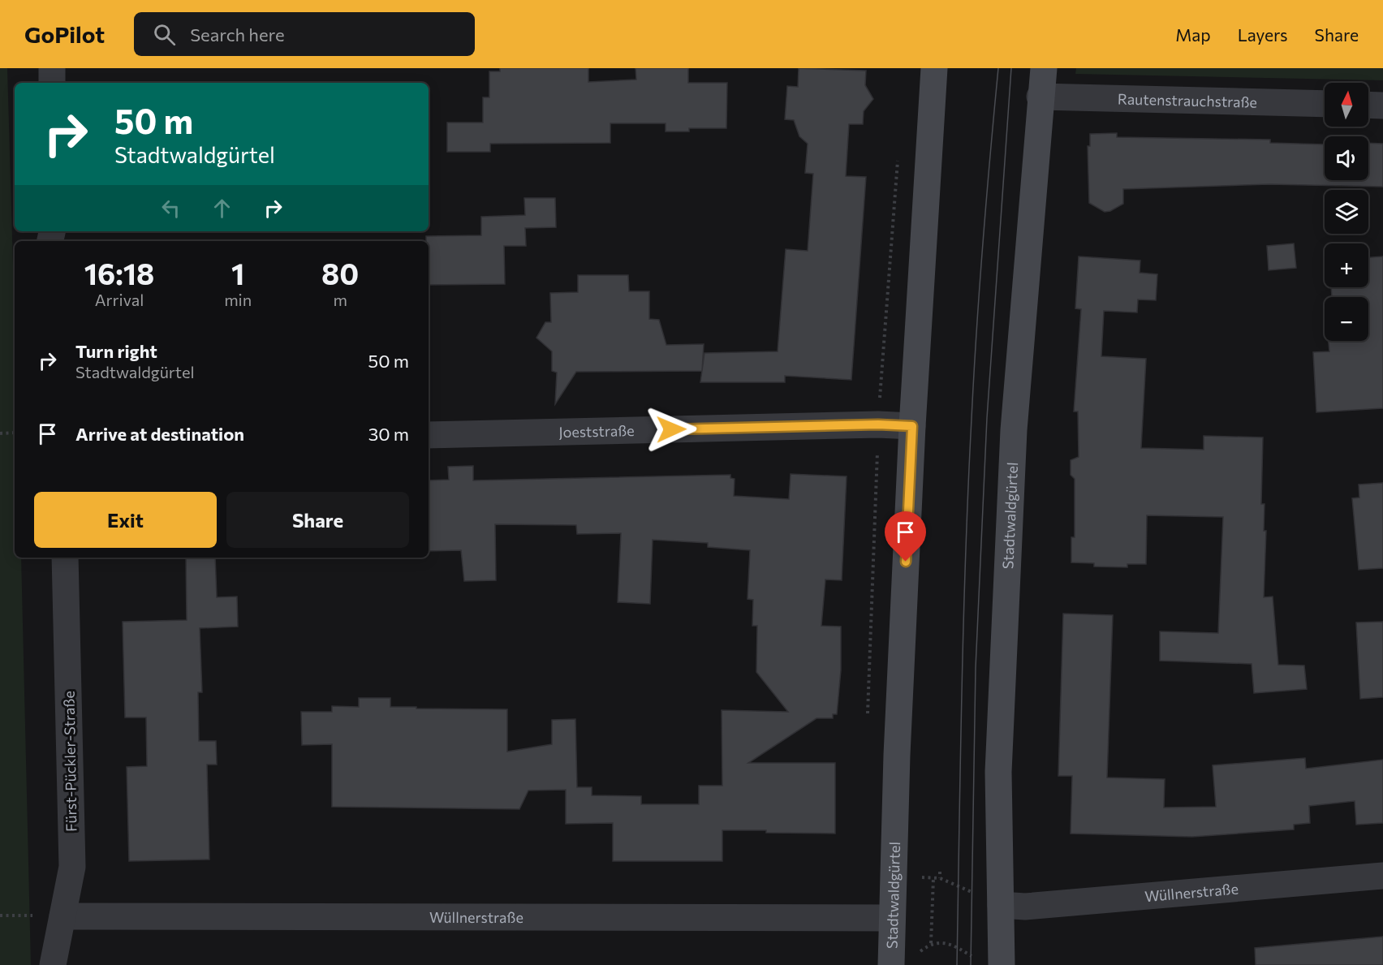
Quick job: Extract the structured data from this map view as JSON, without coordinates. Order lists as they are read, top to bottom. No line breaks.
{"streets":{"main road":["Stadtwaldgürtel"],"street":["Rautenstrauchstraße","Joeststraße","Fürst-Pückler-Straße","Wüllnerstraße"]},"crossings":[["Rautenstrauchstraße","Stadtwaldgürtel"],["Joeststraße","Stadtwaldgürtel"],["Stadtwaldgürtel","Wüllnerstraße"],["Fürst-Pückler-Straße","Wüllnerstraße"]],"north":"top","page":{"header":"GoPilot","search":"Search here","nav":["Map","Layers","Share"],"map_buttons":["+","−"],"turn":["50 m","Stadtwaldgürtel"],"eta":["16:18","Arrival","1","min","80","m"],"list":[{"name":"Turn right","note":"Stadtwaldgürtel","value":"50 m"},{"name":"Arrive at destination","value":"30 m"}],"buttons":["Exit","Share"]}}
